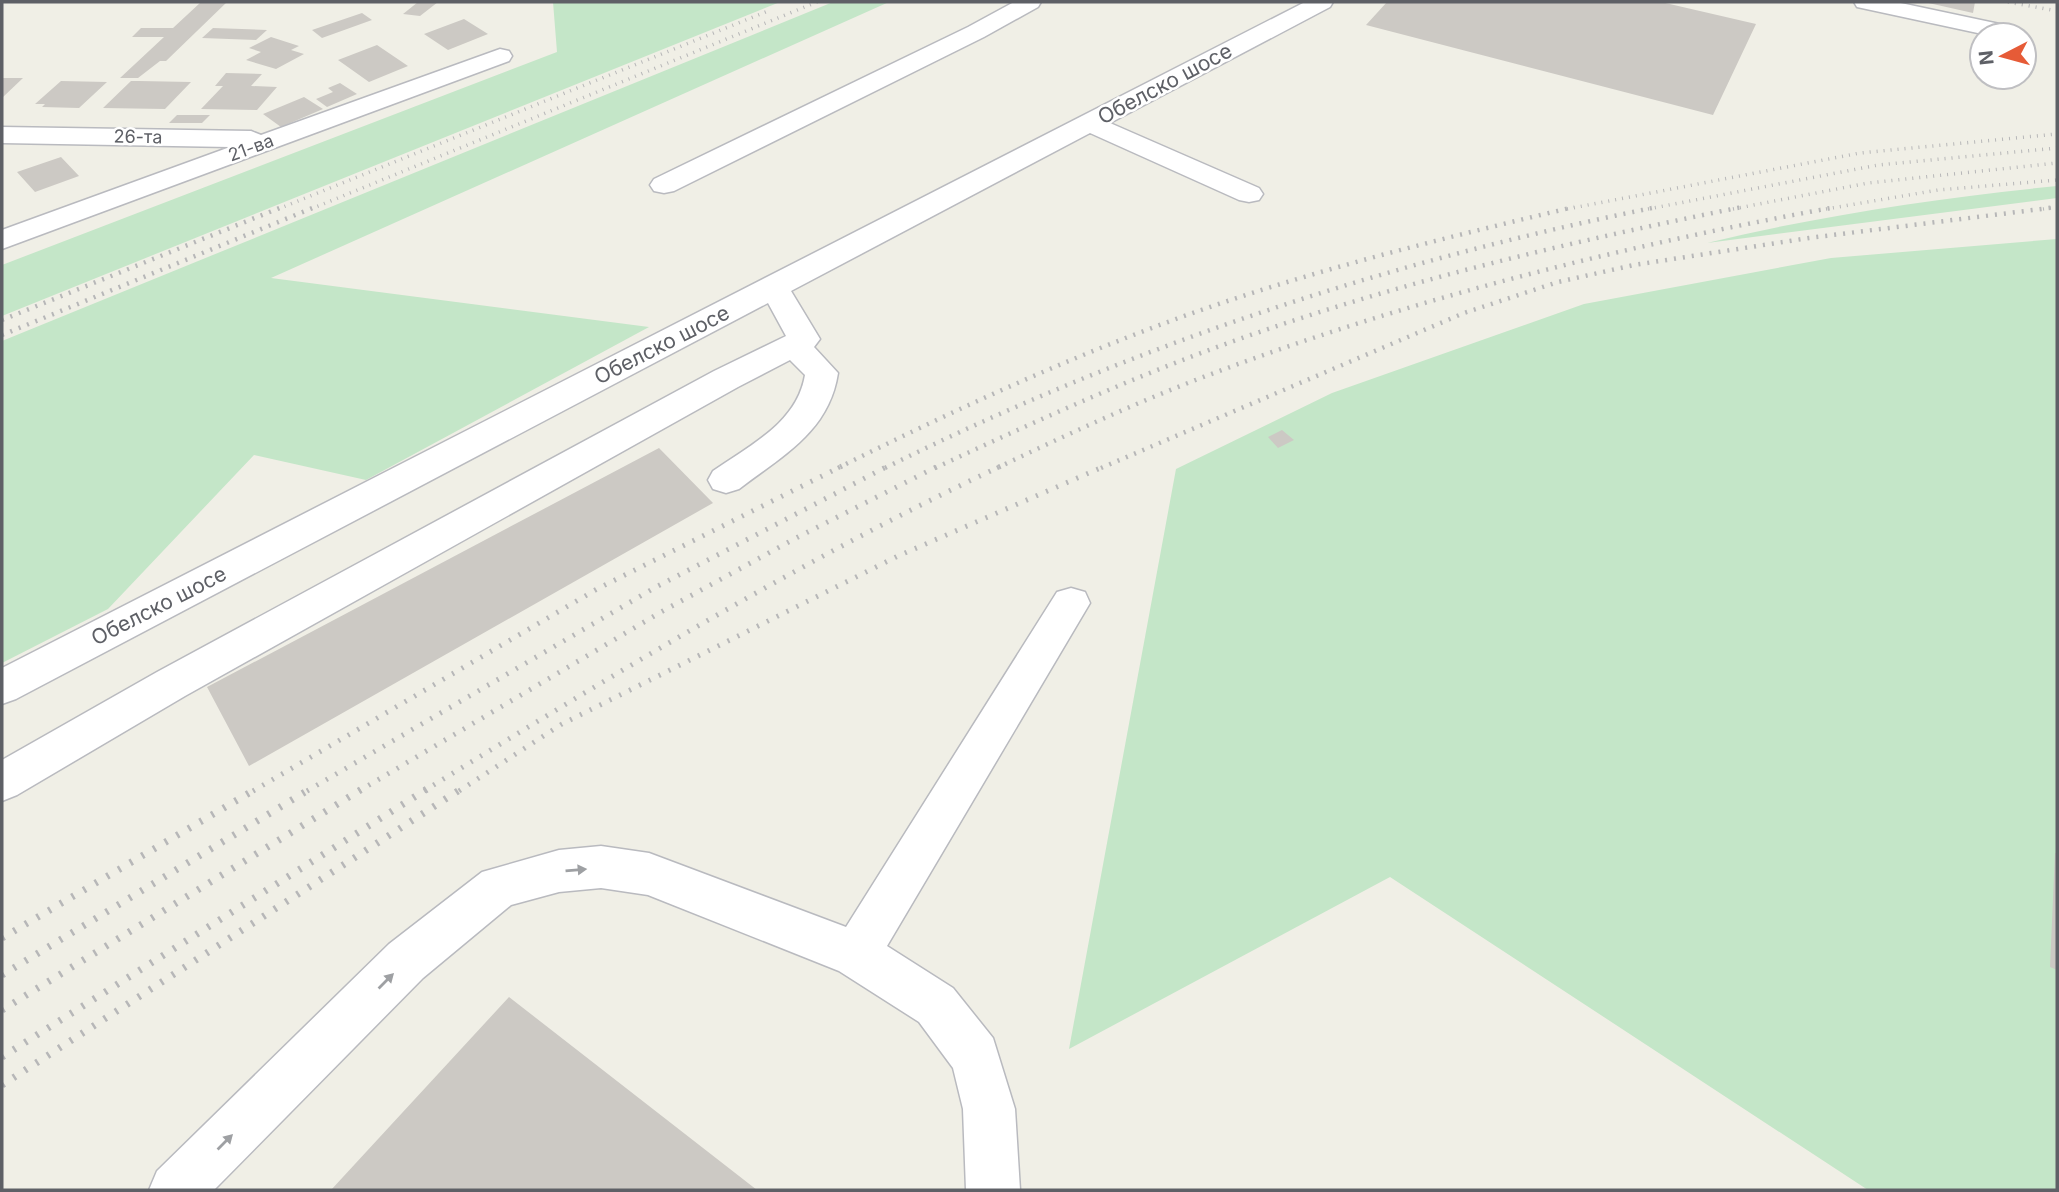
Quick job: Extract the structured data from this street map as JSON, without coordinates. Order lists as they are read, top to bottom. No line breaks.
{"streets":{"street":["Обелско шосе","26-та","21-ва"]},"crossings":[["26-та","21-ва"]],"north":"left"}
